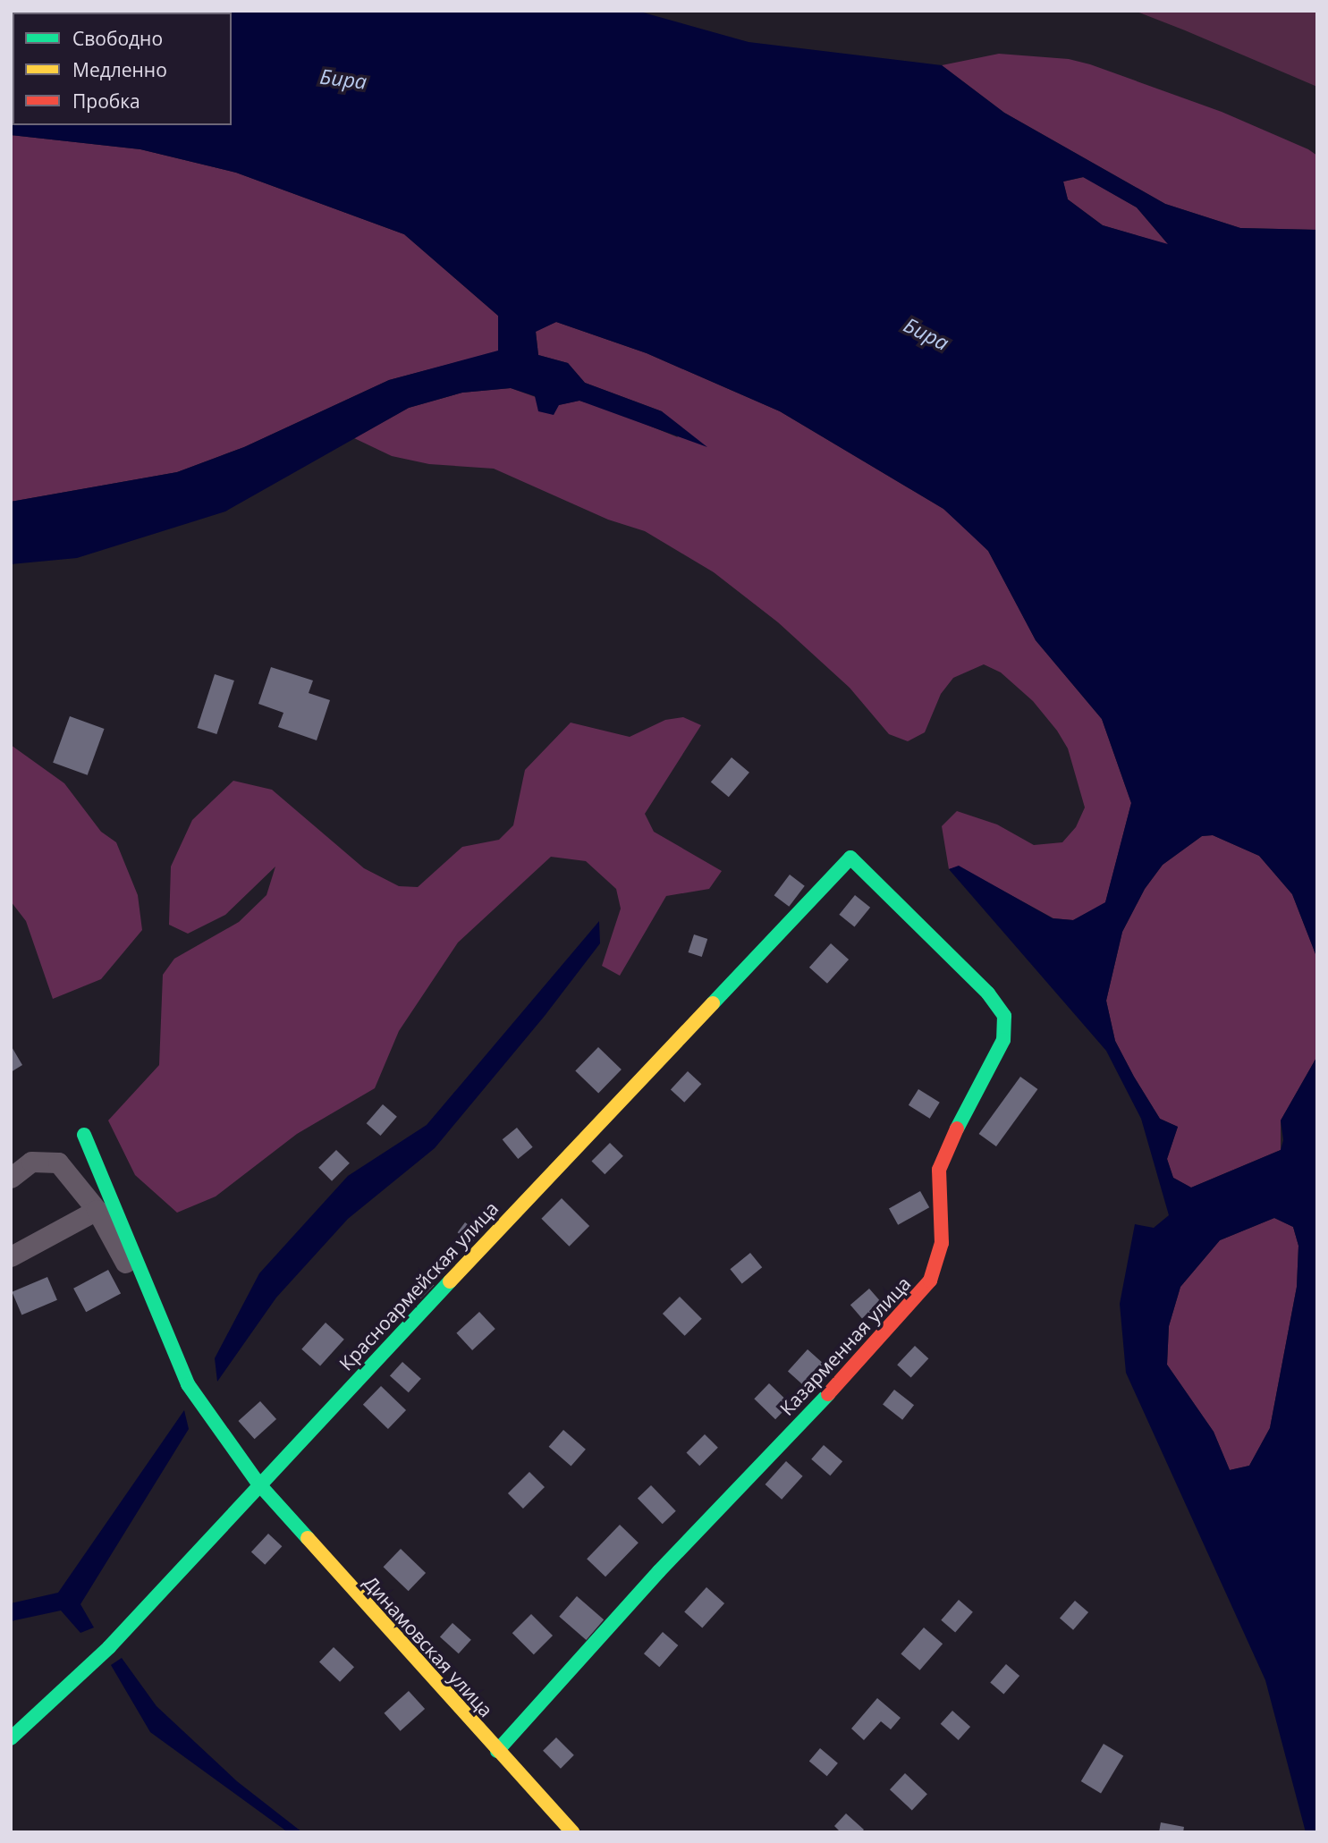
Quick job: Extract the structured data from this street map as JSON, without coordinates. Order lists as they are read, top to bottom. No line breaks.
{"streets":{"street":["Красноармейская улица","Казарменная улица","Динамовская улица"]},"crossings":[["Красноармейская улица","Казарменная улица"],["Красноармейская улица","Динамовская улица"],["Казарменная улица","Динамовская улица"]],"water":["Бира"],"legend":["Свободно","Медленно","Пробка"]}
